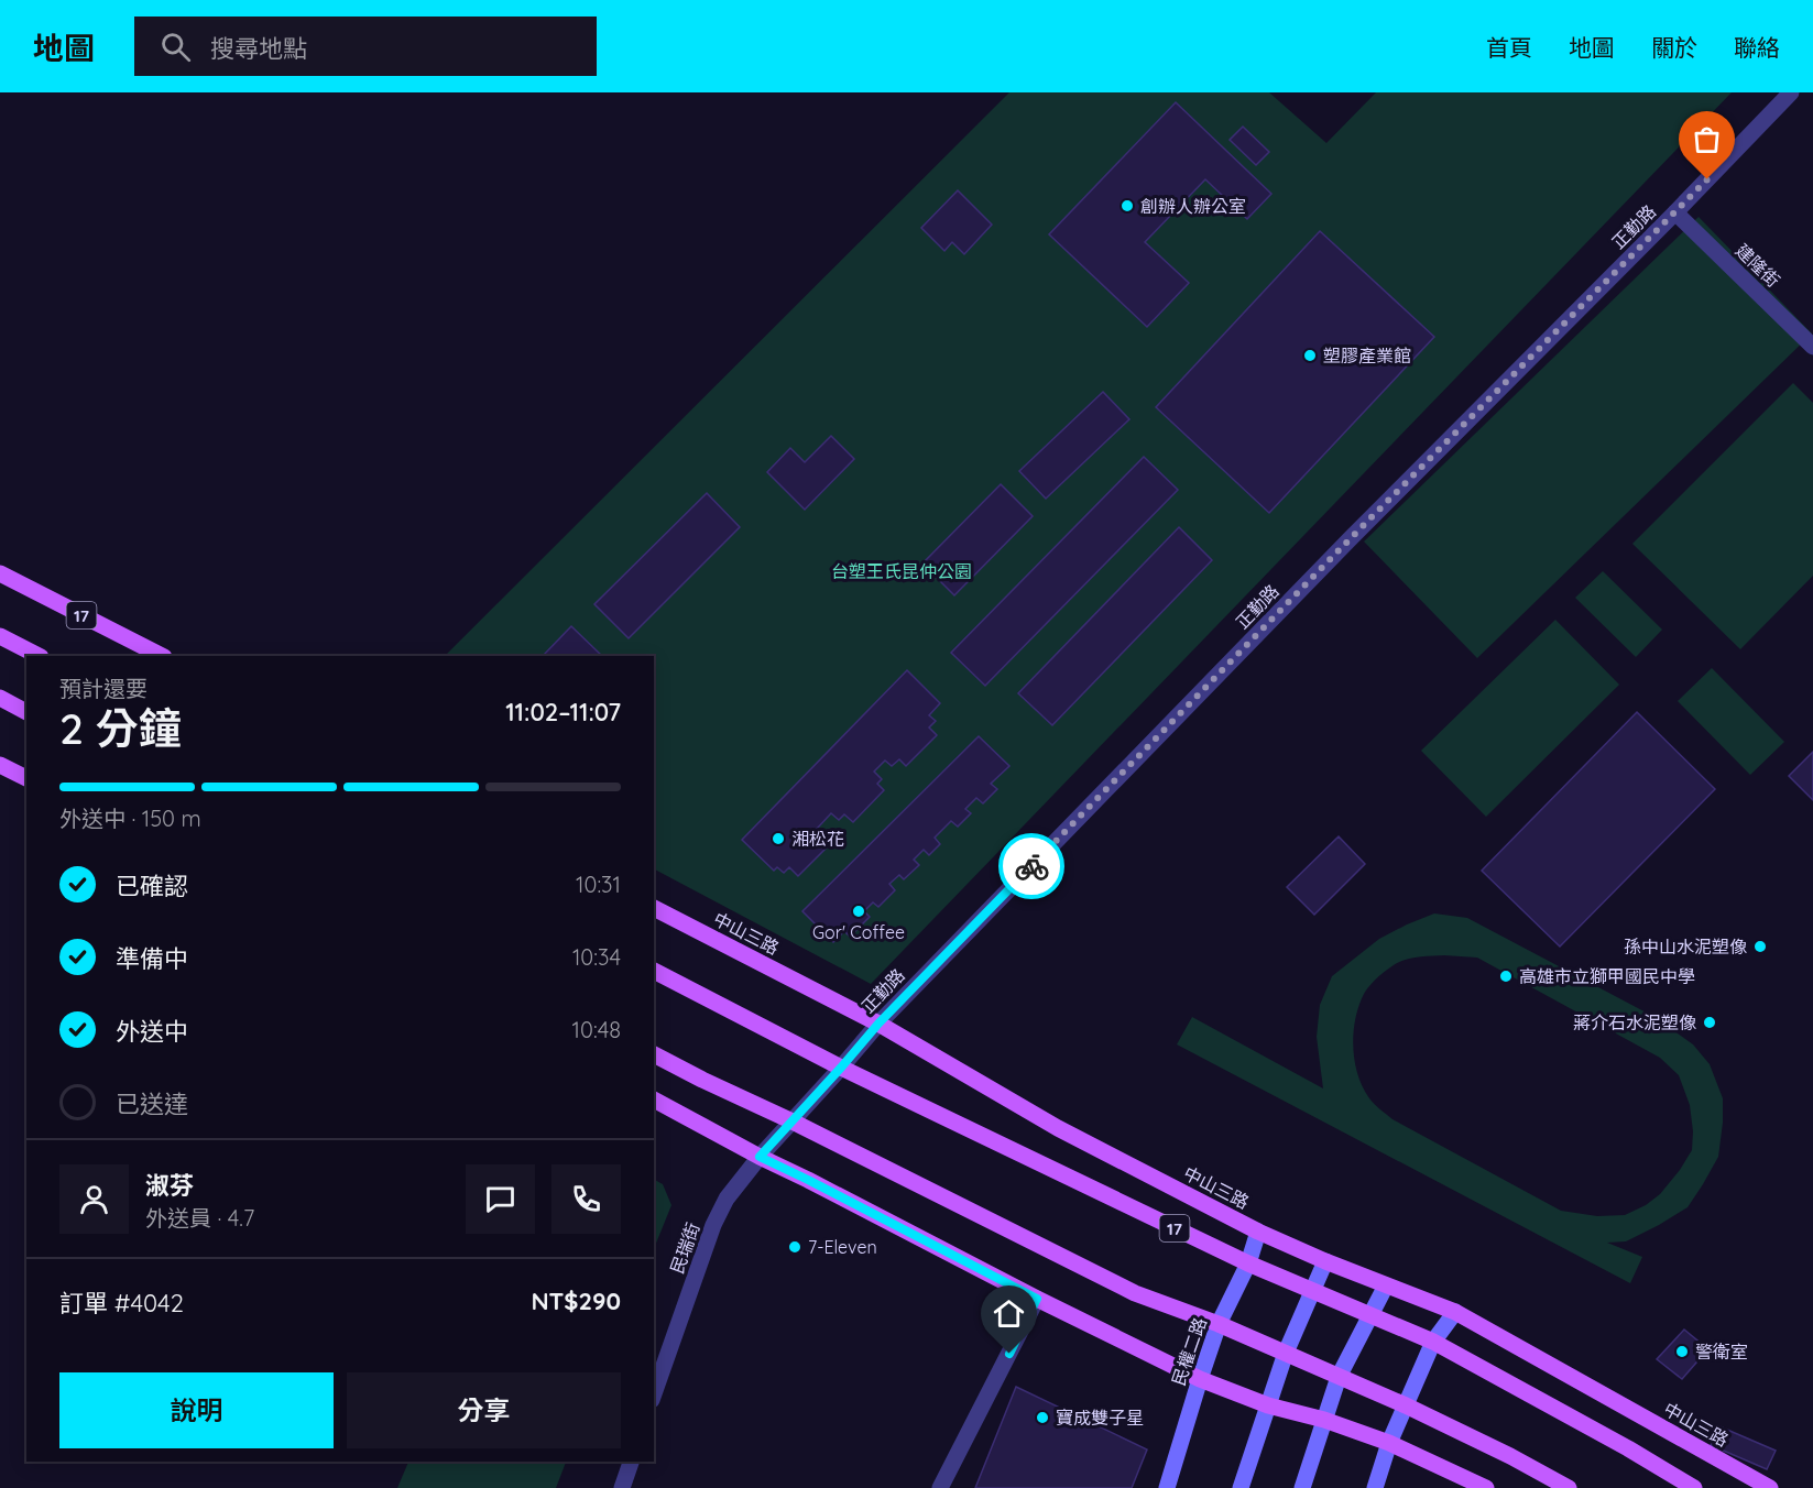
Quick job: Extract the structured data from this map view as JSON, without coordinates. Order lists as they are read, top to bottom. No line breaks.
{"streets":{"main road":["17","中山三路","民權二路"],"street":["正勤路","建隆街","民瑞街"]},"crossings":[["正勤路","建隆街"],["正勤路","17"],["正勤路","中山三路"],["正勤路","民瑞街"],["17","民權二路"],["中山三路","民權二路"]],"parks":["台塑王氏昆仲公園"],"places":["創辦人辦公室","塑膠產業館","湘松花","Gor' Coffee","孫中山水泥塑像","高雄市立獅甲國民中學","蔣介石水泥塑像","7-Eleven","警衛室","寶成雙子星"],"page":{"header":"地圖","search":"搜尋地點","nav":["首頁","地圖","關於","聯絡"],"heading":["2 分鐘","預計還要","11:02–11:07"],"panel":["淑芬","外送員 · 4.7","訂單 #4042","NT$290"],"bar":"外送中 · 150 m","list":[["已確認","10:31"],["準備中","10:34"],["外送中","10:48"],"已送達"],"buttons":["說明","分享"]}}
